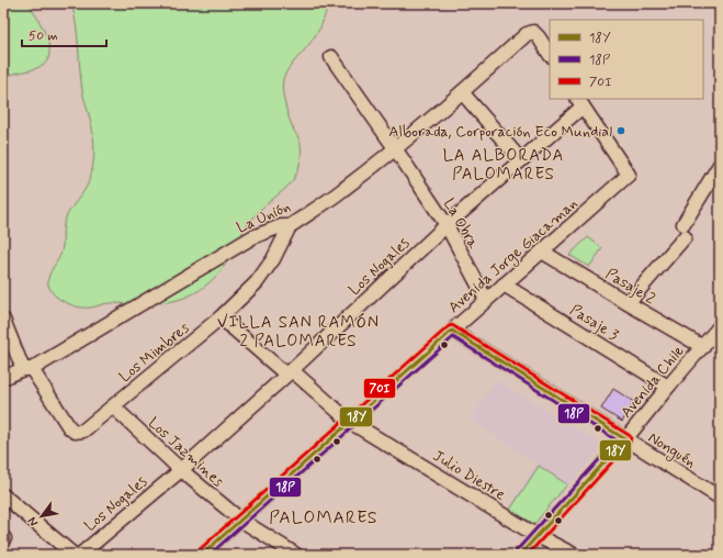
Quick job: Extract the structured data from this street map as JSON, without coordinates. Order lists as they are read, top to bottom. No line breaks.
{"streets":{"street":["La Unión","La Obra","Avenida Jorge Giacaman","Los Nogales","Pasaje 2","Pasaje 3","Los Mimbres","Avenida Chile","Nonguén","Los Jazmines","Julio Diestre"]},"crossings":[["La Unión","La Obra"],["La Unión","Los Mimbres"],["La Obra","Avenida Jorge Giacaman"],["La Obra","Los Nogales"],["Avenida Jorge Giacaman","Los Nogales"],["Avenida Jorge Giacaman","Pasaje 2"],["Avenida Jorge Giacaman","Pasaje 3"],["Avenida Jorge Giacaman","Nonguén"],["Avenida Jorge Giacaman","Los Jazmines"],["Avenida Jorge Giacaman","Julio Diestre"],["Los Nogales","Los Jazmines"],["Los Nogales","Julio Diestre"],["Pasaje 2","Avenida Chile"],["Pasaje 3","Avenida Chile"],["Los Mimbres","Los Jazmines"],["Los Mimbres","Julio Diestre"],["Avenida Chile","Nonguén"],["Avenida Chile","Julio Diestre"]],"districts":["LA ALBORADA PALOMARES","VILLA SAN RAMÓN 2 PALOMARES","PALOMARES"],"places":["Alborada, Corporación Eco Mundial"],"lines":["transit line 70I","transit line 18Y","transit line 18P"],"legend":["18Y","18P","70I"],"scale_bar":"50 m","north":"bottom left"}
